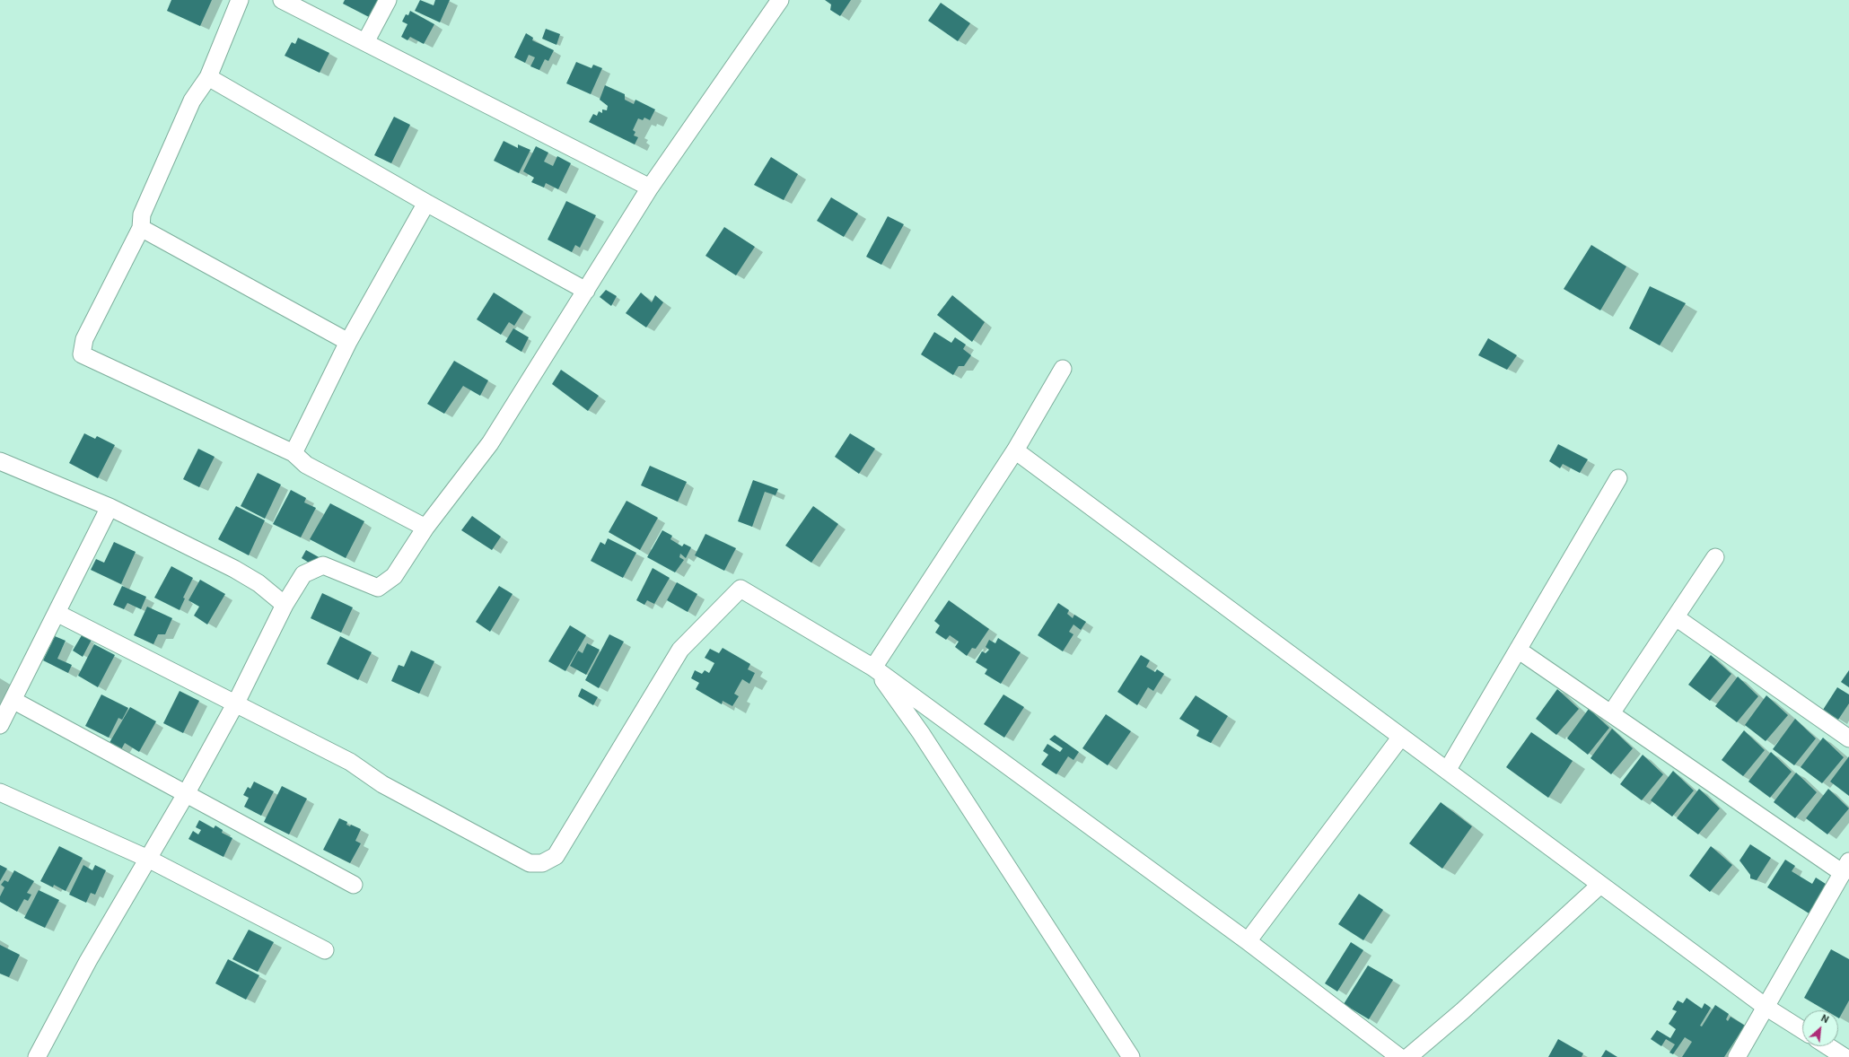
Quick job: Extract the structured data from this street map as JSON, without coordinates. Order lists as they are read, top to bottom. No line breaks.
{"north":"top right"}
